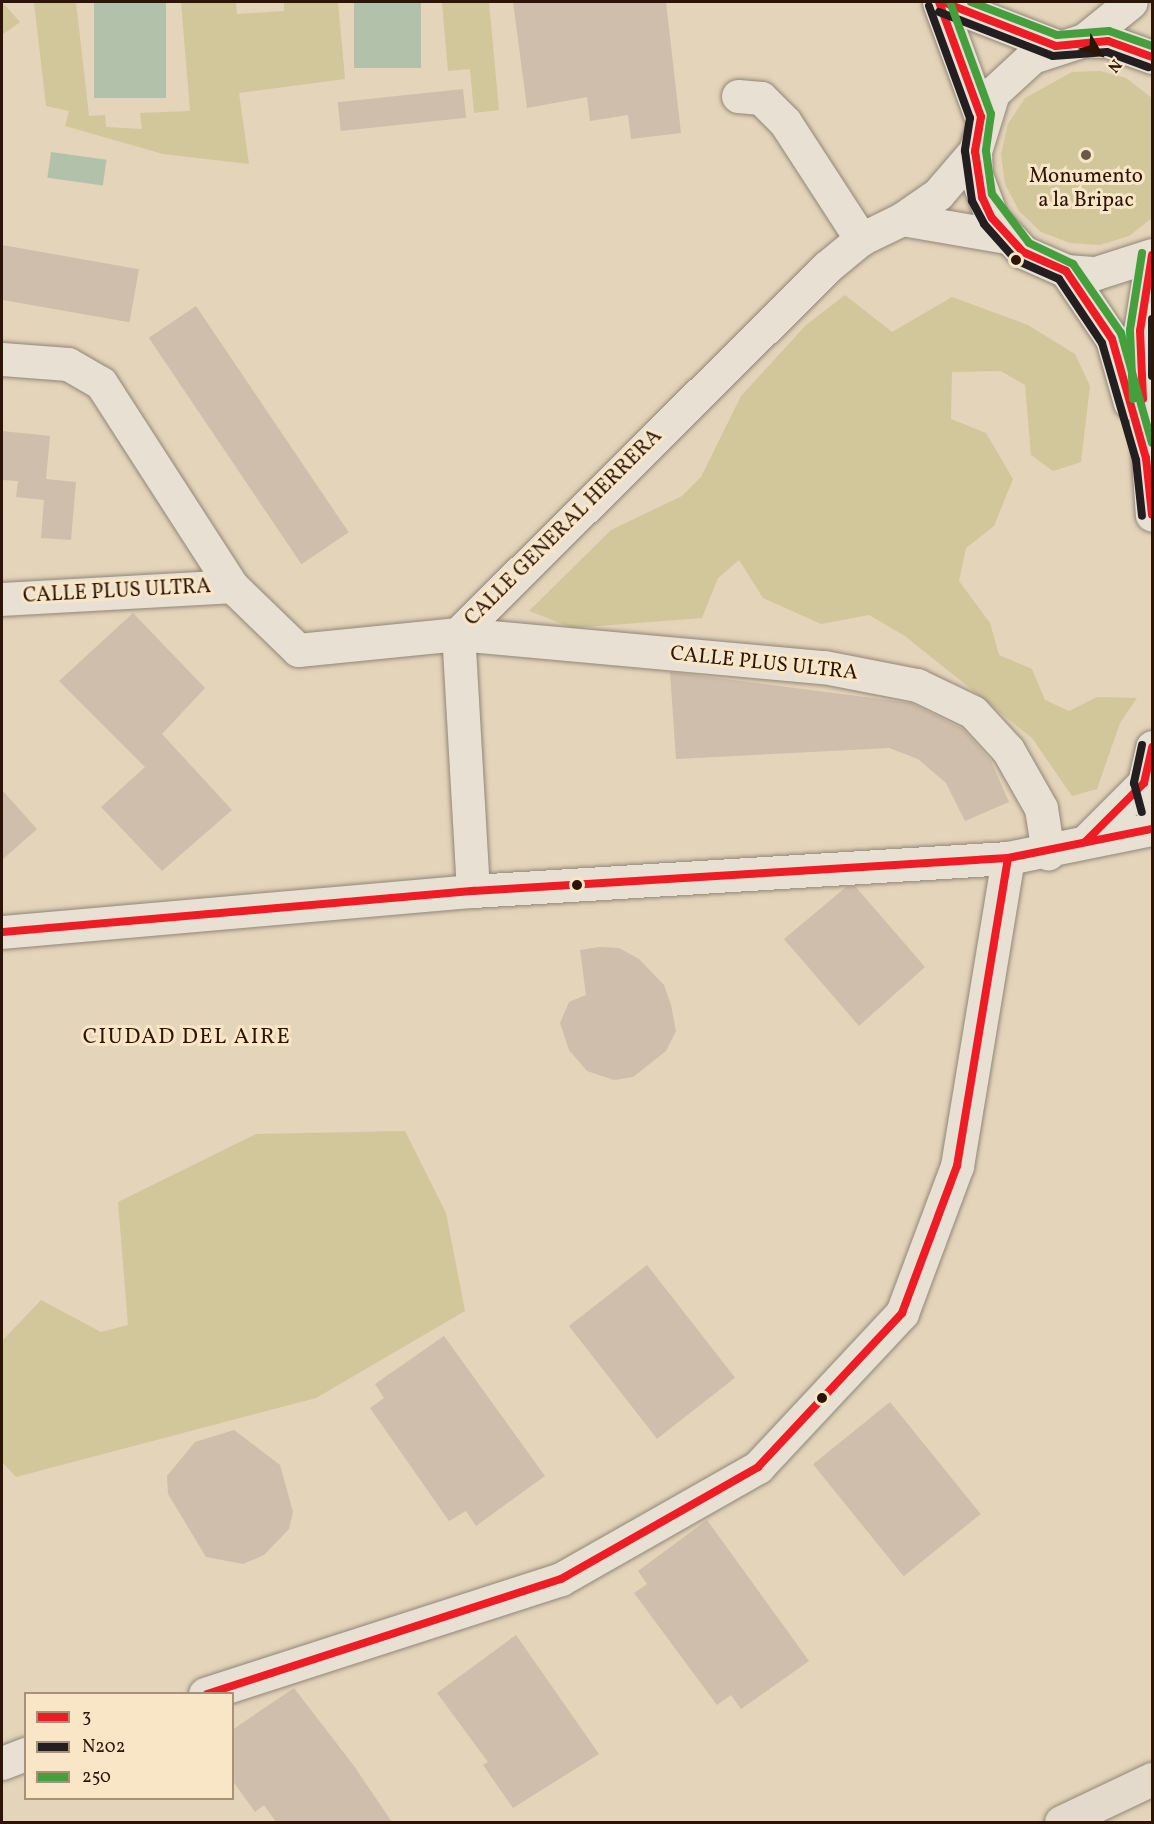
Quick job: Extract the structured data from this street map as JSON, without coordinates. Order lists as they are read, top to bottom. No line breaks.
{"streets":{"street":["CALLE GENERAL HERRERA","CALLE PLUS ULTRA"]},"crossings":[["CALLE GENERAL HERRERA","CALLE PLUS ULTRA"]],"districts":["CIUDAD DEL AIRE"],"places":["Monumento a la Bripac"],"lines":["transit line 3","transit line 250","transit line N202"],"legend":["3","N202","250"],"north":"bottom right"}
